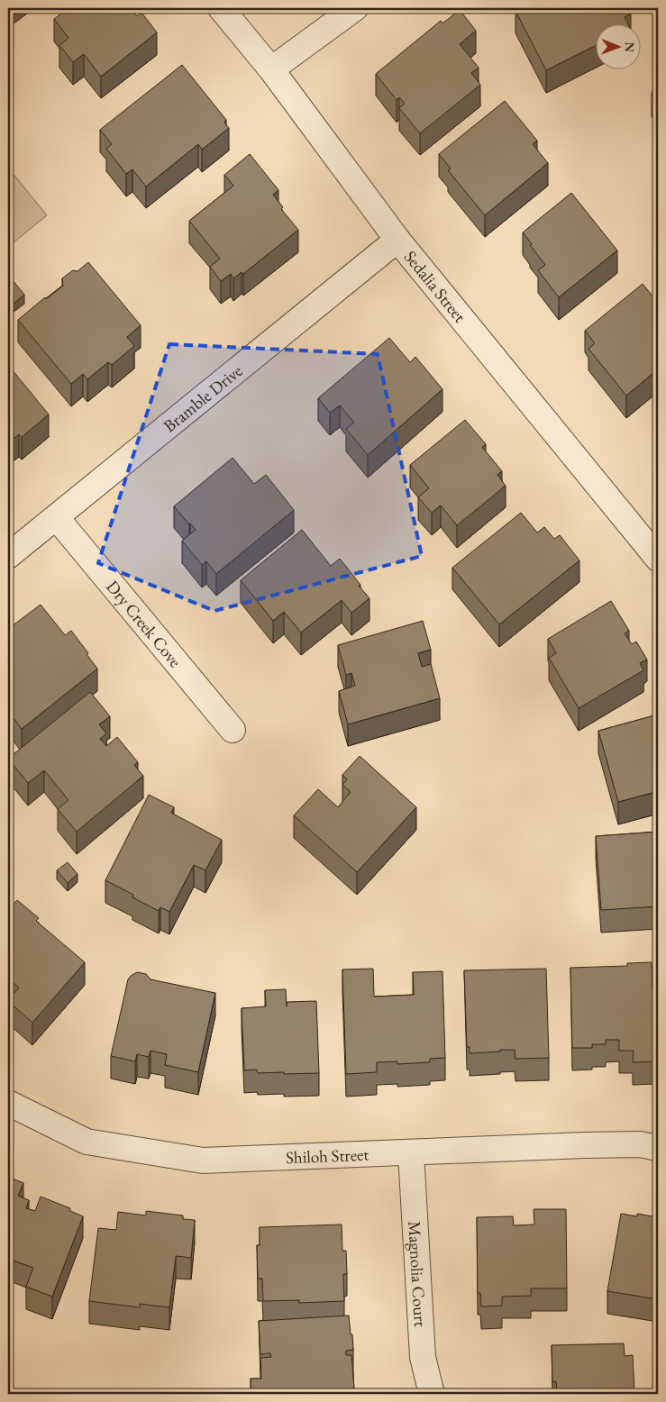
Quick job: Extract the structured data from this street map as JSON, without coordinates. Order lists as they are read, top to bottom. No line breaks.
{"streets":{"street":["Sedalia Street","Bramble Drive","Dry Creek Cove","Shiloh Street","Magnolia Court"]},"crossings":[["Sedalia Street","Bramble Drive"],["Bramble Drive","Dry Creek Cove"],["Shiloh Street","Magnolia Court"]],"north":"right"}
